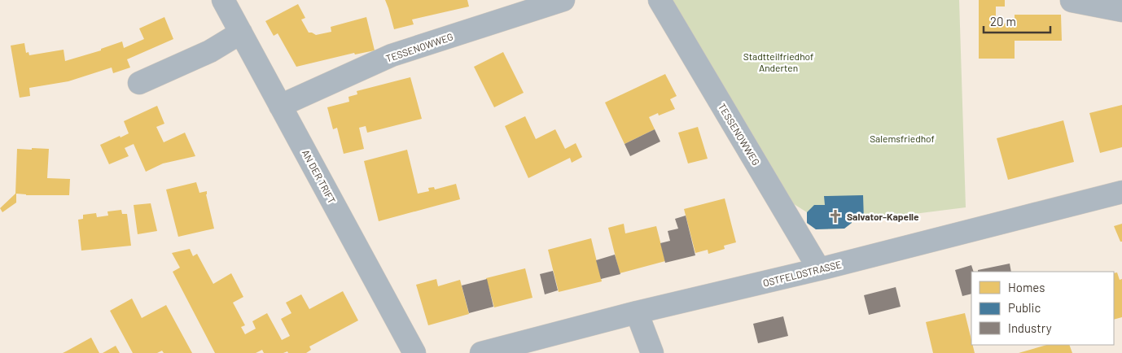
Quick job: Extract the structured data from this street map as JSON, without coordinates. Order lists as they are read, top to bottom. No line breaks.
{"streets":{"street":["TESSENOWWEG","AN DER TRIFT","OSTFELDSTRASSE"]},"crossings":[["TESSENOWWEG","AN DER TRIFT"],["TESSENOWWEG","OSTFELDSTRASSE"]],"parks":["Stadtteilfriedhof Anderten","Salemsfriedhof"],"places":{"church":["Salvator-Kapelle"]},"legend":["Homes","Public","Industry"],"scale_bar":"20 m"}
